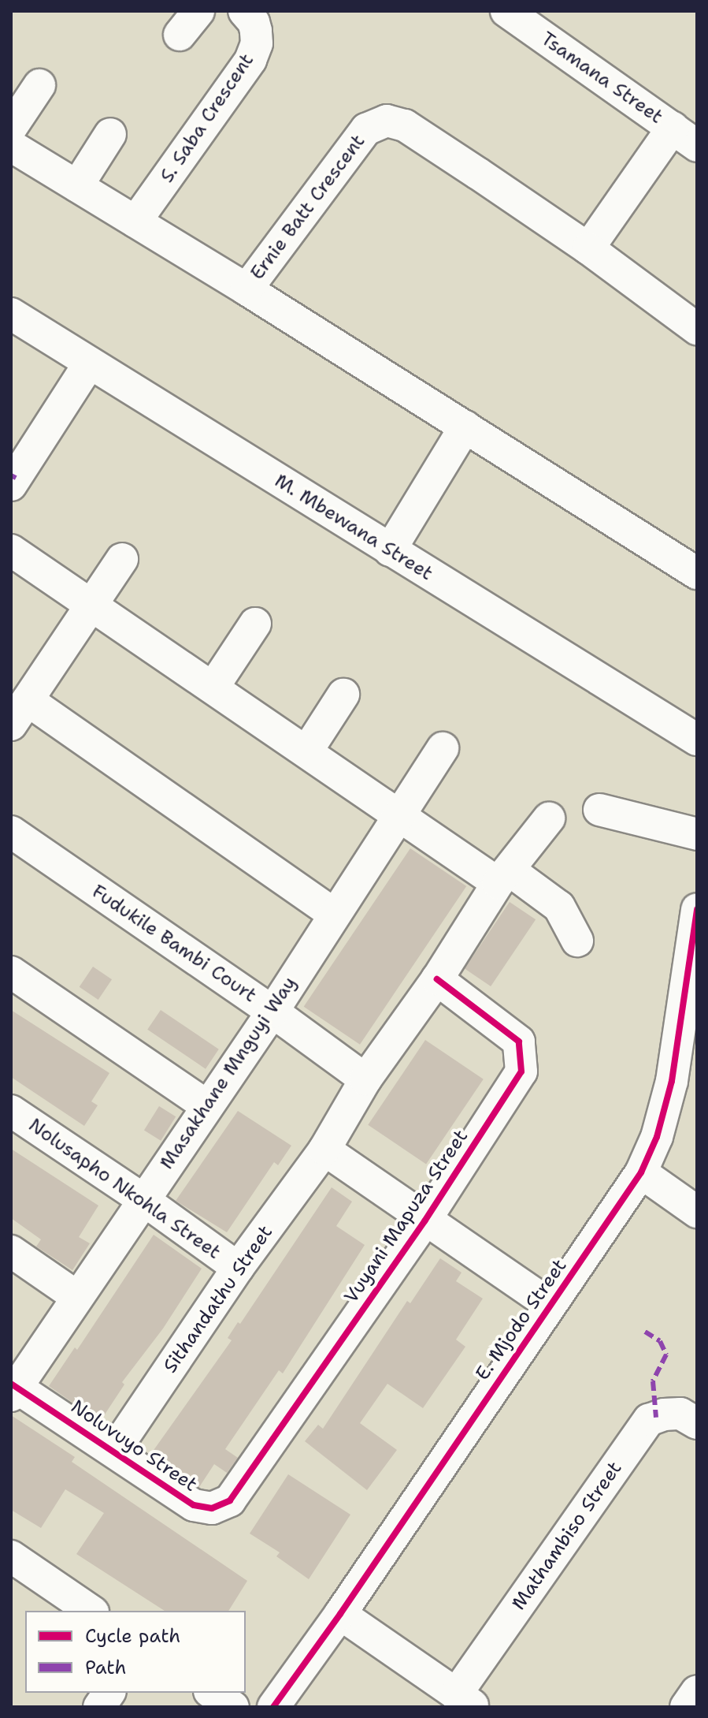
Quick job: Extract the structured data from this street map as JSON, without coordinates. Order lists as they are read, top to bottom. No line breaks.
{"streets":{"street":["Tsamana Street","S. Saba Crescent","Ernie Batt Crescent","M. Mbewana Street","Fudukile Bambi Court","Masakhane Mnguyi Way","Nolusapho Nkohla Street","Vuyani Mapuza Street","Sithandathu Street","E. Mjodo Street","Noluvuyo Street","Mathambiso Street"]},"crossings":[["Fudukile Bambi Court","Masakhane Mnguyi Way"],["Fudukile Bambi Court","Sithandathu Street"],["Masakhane Mnguyi Way","Nolusapho Nkohla Street"],["Masakhane Mnguyi Way","Noluvuyo Street"],["Nolusapho Nkohla Street","Sithandathu Street"],["Vuyani Mapuza Street","Sithandathu Street"],["Vuyani Mapuza Street","Noluvuyo Street"],["Sithandathu Street","Noluvuyo Street"]],"legend":["Cycle path","Path"]}
